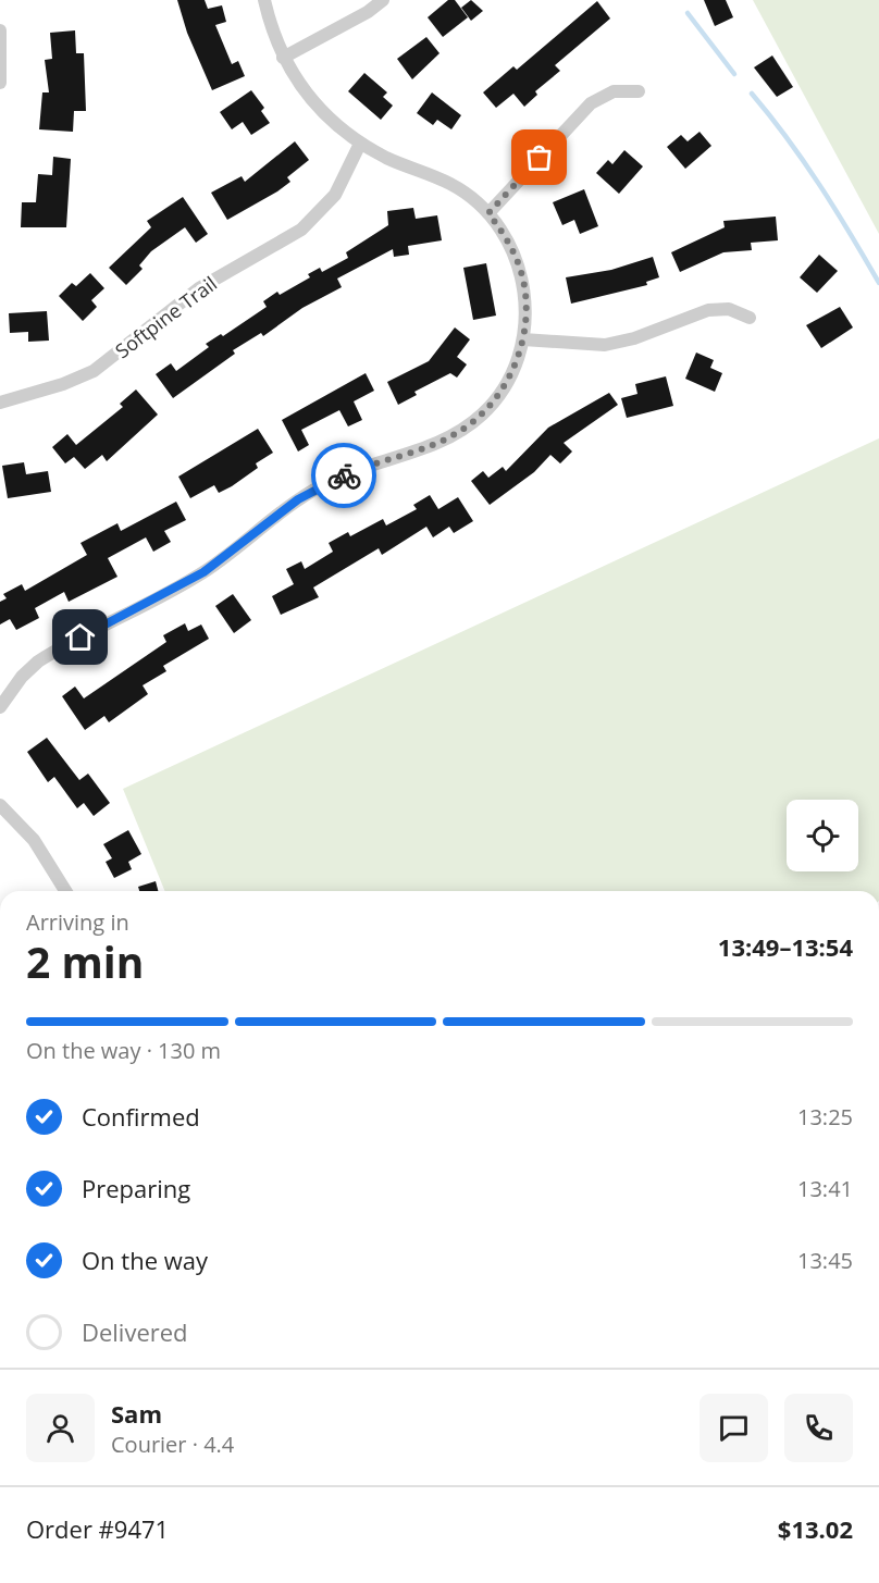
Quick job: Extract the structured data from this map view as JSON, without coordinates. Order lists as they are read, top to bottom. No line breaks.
{"streets":{"street":["Softpine Trail"]},"page":{"heading":["2 min","Arriving in","13:49–13:54"],"panel":["Sam","Courier · 4.4","Order #9471","$13.02"],"bar":"On the way · 130 m","list":[["Confirmed","13:25"],["Preparing","13:41"],["On the way","13:45"],"Delivered"]}}
